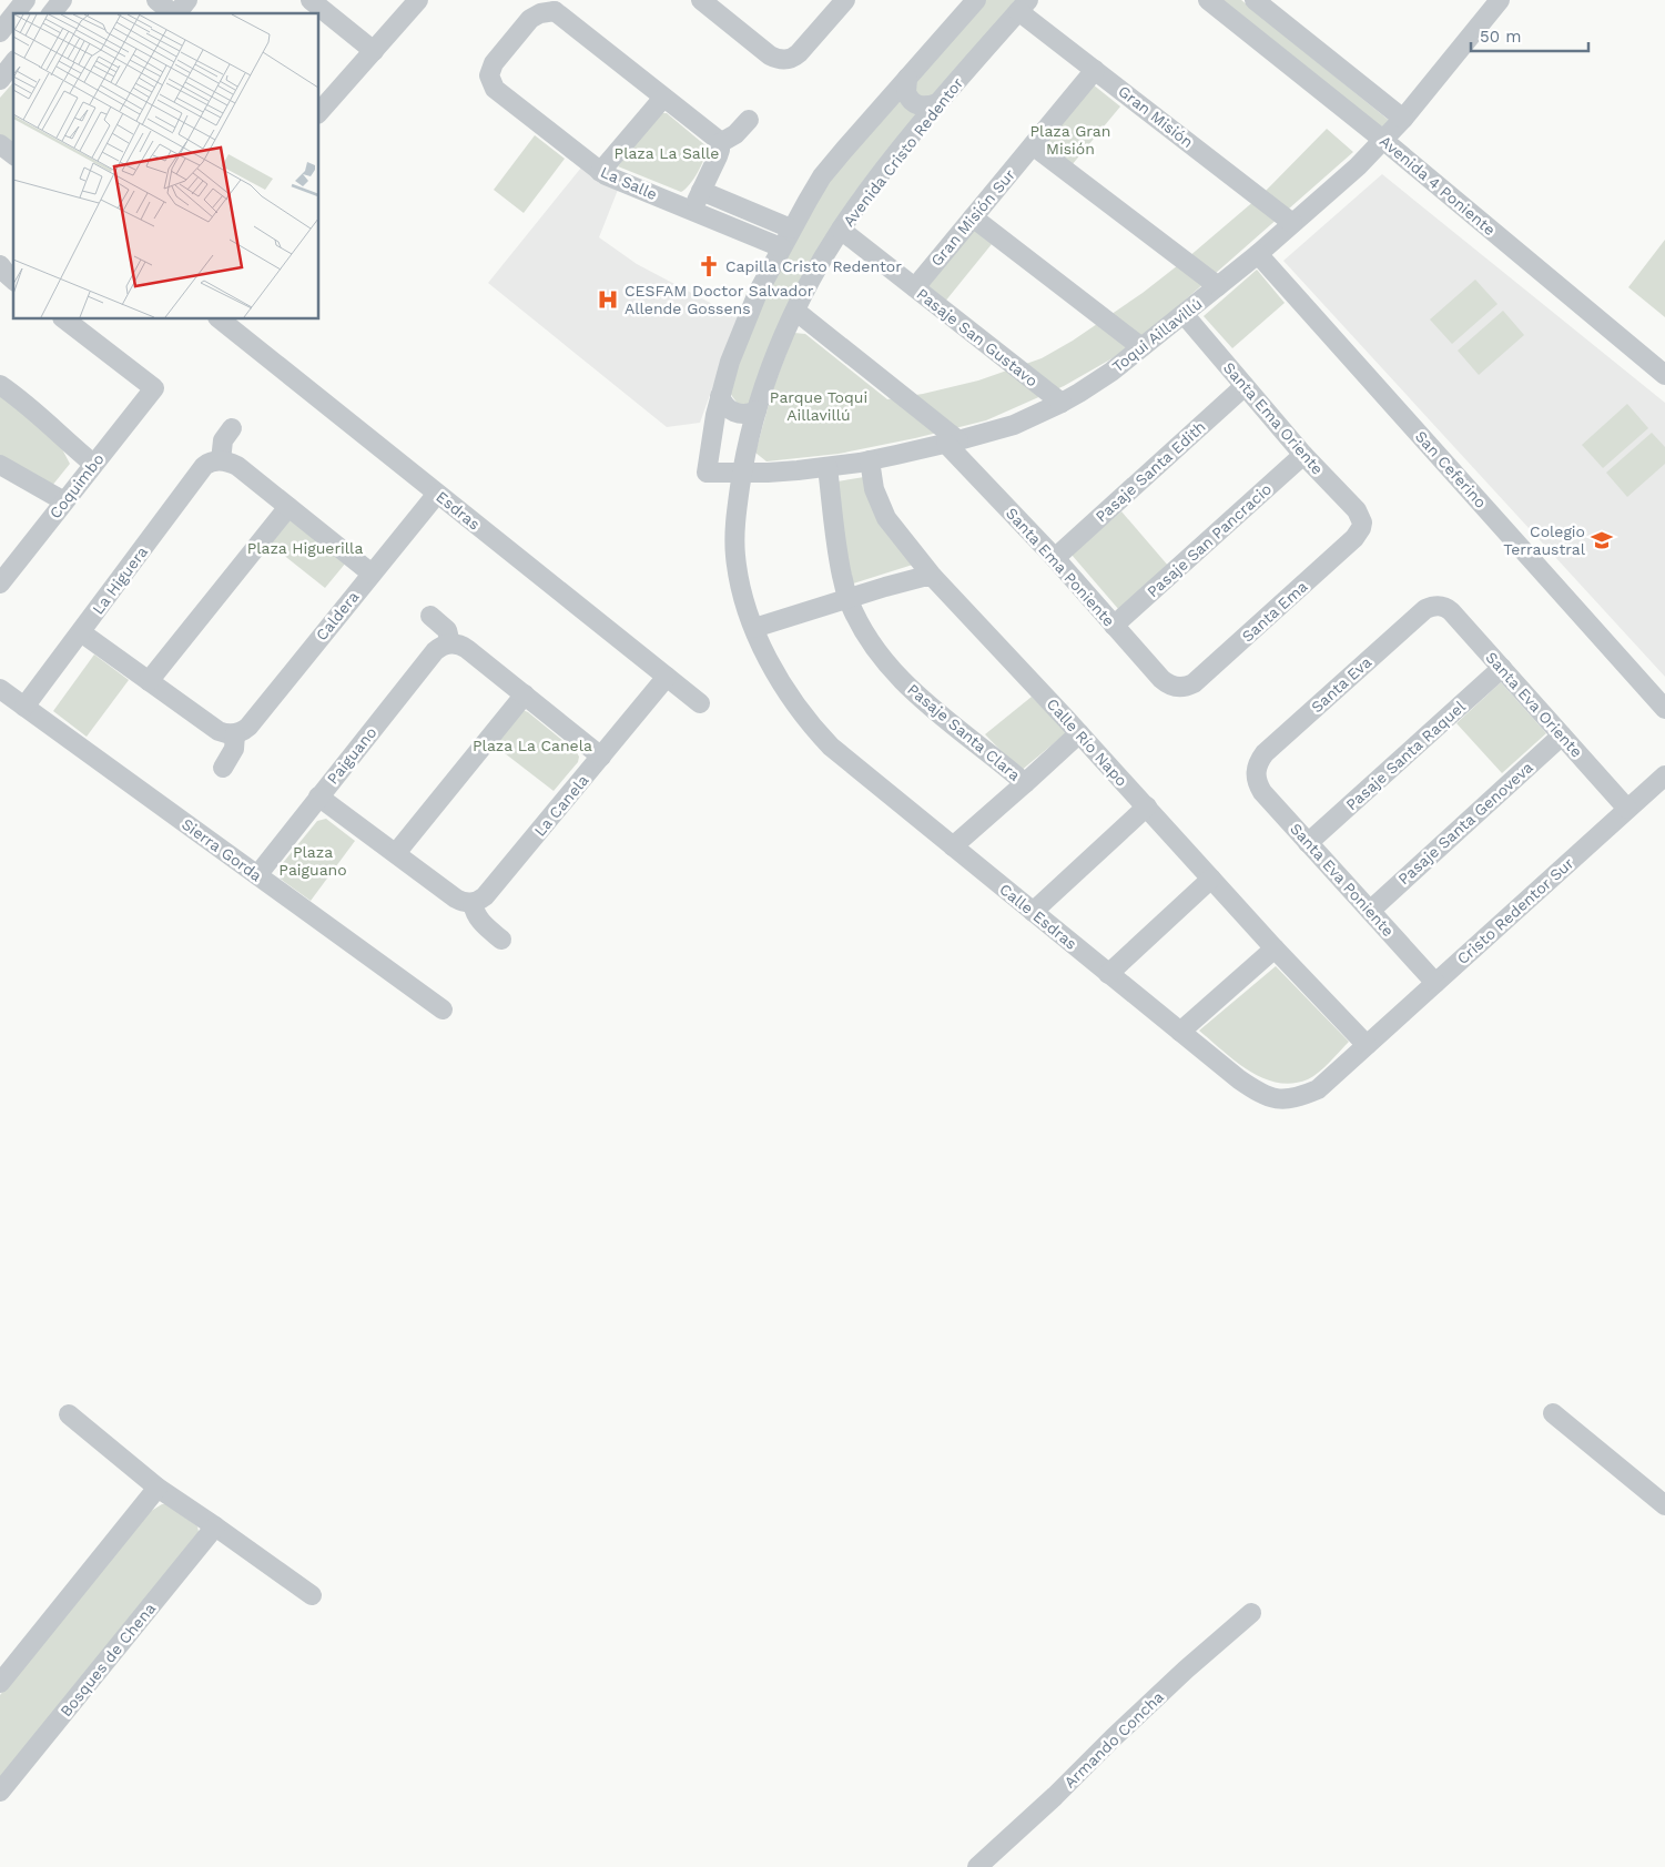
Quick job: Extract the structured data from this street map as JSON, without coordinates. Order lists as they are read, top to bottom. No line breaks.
{"streets":{"street":["Gran Misión","Avenida Cristo Redentor","La Salle","Avenida 4 Poniente","Gran Misión Sur","Toqui Aillavillú","Pasaje San Gustavo","Santa Ema Oriente","San Ceferino","Pasaje Santa Edith","Coquimbo","Esdras","Pasaje San Pancracio","Santa Ema Poniente","La Higuera","Santa Ema","Caldera","Santa Eva","Santa Eva Oriente","Pasaje Santa Clara","Calle Río Napo","Paiguano","Pasaje Santa Raquel","La Canela","Pasaje Santa Genoveva","Sierra Gorda","Santa Eva Poniente","Cristo Redentor Sur","Calle Esdras","Bosques de Chena","Armando Concha"]},"crossings":[["Gran Misión","Avenida Cristo Redentor"],["Gran Misión","Gran Misión Sur"],["Gran Misión","Toqui Aillavillú"],["Avenida Cristo Redentor","Toqui Aillavillú"],["Avenida Cristo Redentor","Pasaje San Gustavo"],["Avenida Cristo Redentor","Santa Ema Poniente"],["Avenida Cristo Redentor","Calle Esdras"],["Avenida 4 Poniente","Toqui Aillavillú"],["Gran Misión Sur","Pasaje San Gustavo"],["Toqui Aillavillú","Pasaje San Gustavo"],["Toqui Aillavillú","Santa Ema Oriente"],["Toqui Aillavillú","San Ceferino"],["Toqui Aillavillú","Santa Ema Poniente"],["Toqui Aillavillú","Pasaje Santa Clara"],["Toqui Aillavillú","Calle Río Napo"],["Santa Ema Oriente","Pasaje Santa Edith"],["Santa Ema Oriente","Pasaje San Pancracio"],["Santa Ema Oriente","Santa Ema"],["Pasaje Santa Edith","Santa Ema Poniente"],["Esdras","Caldera"],["Esdras","La Canela"],["Pasaje San Pancracio","Santa Ema Poniente"],["Santa Ema Poniente","Santa Ema"],["La Higuera","Sierra Gorda"],["Santa Eva","Santa Eva Oriente"],["Santa Eva","Santa Eva Poniente"],["Santa Eva Oriente","Pasaje Santa Raquel"],["Santa Eva Oriente","Pasaje Santa Genoveva"],["Santa Eva Oriente","Cristo Redentor Sur"],["Calle Río Napo","Cristo Redentor Sur"],["Calle Río Napo","Calle Esdras"],["Paiguano","Sierra Gorda"],["Pasaje Santa Raquel","Santa Eva Poniente"],["Pasaje Santa Genoveva","Santa Eva Poniente"],["Santa Eva Poniente","Cristo Redentor Sur"],["Cristo Redentor Sur","Calle Esdras"]],"parks":["Plaza Gran Misión","Plaza La Salle","Parque Toqui Aillavillú","Plaza Higuerilla","Plaza La Canela","Plaza Paiguano"],"places":{"church":["Capilla Cristo Redentor"],"hospital":["CESFAM Doctor Salvador Allende Gossens"],"school or university":["Colegio Terraustral"]},"scale_bar":"50 m"}
